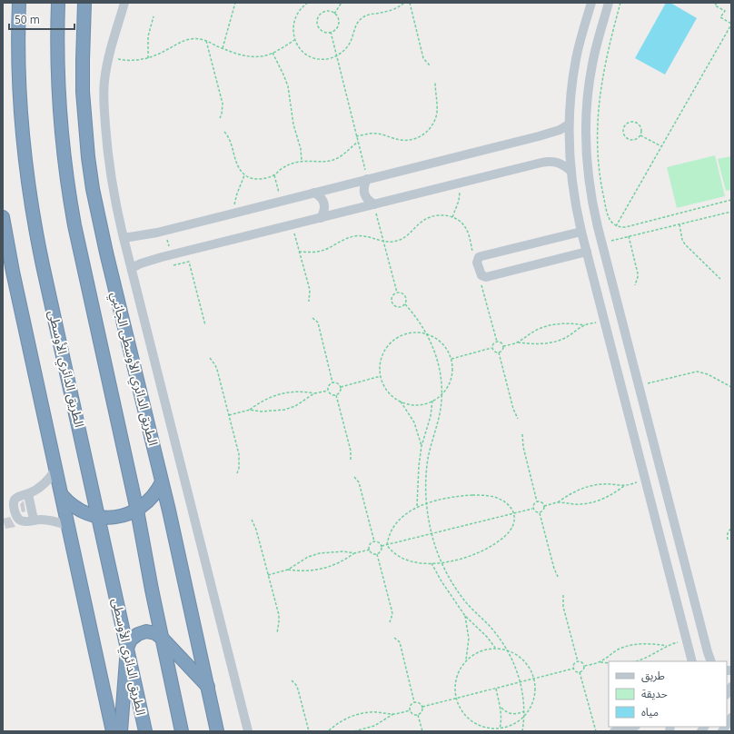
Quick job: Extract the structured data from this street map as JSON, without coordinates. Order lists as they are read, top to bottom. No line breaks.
{"streets":{"highway":["الطريق الدائري الأوسطى","الطريق الدائري الأوسطى الجانبي"]},"legend":["طريق","حديقة","مياه"],"scale_bar":"50 m"}
